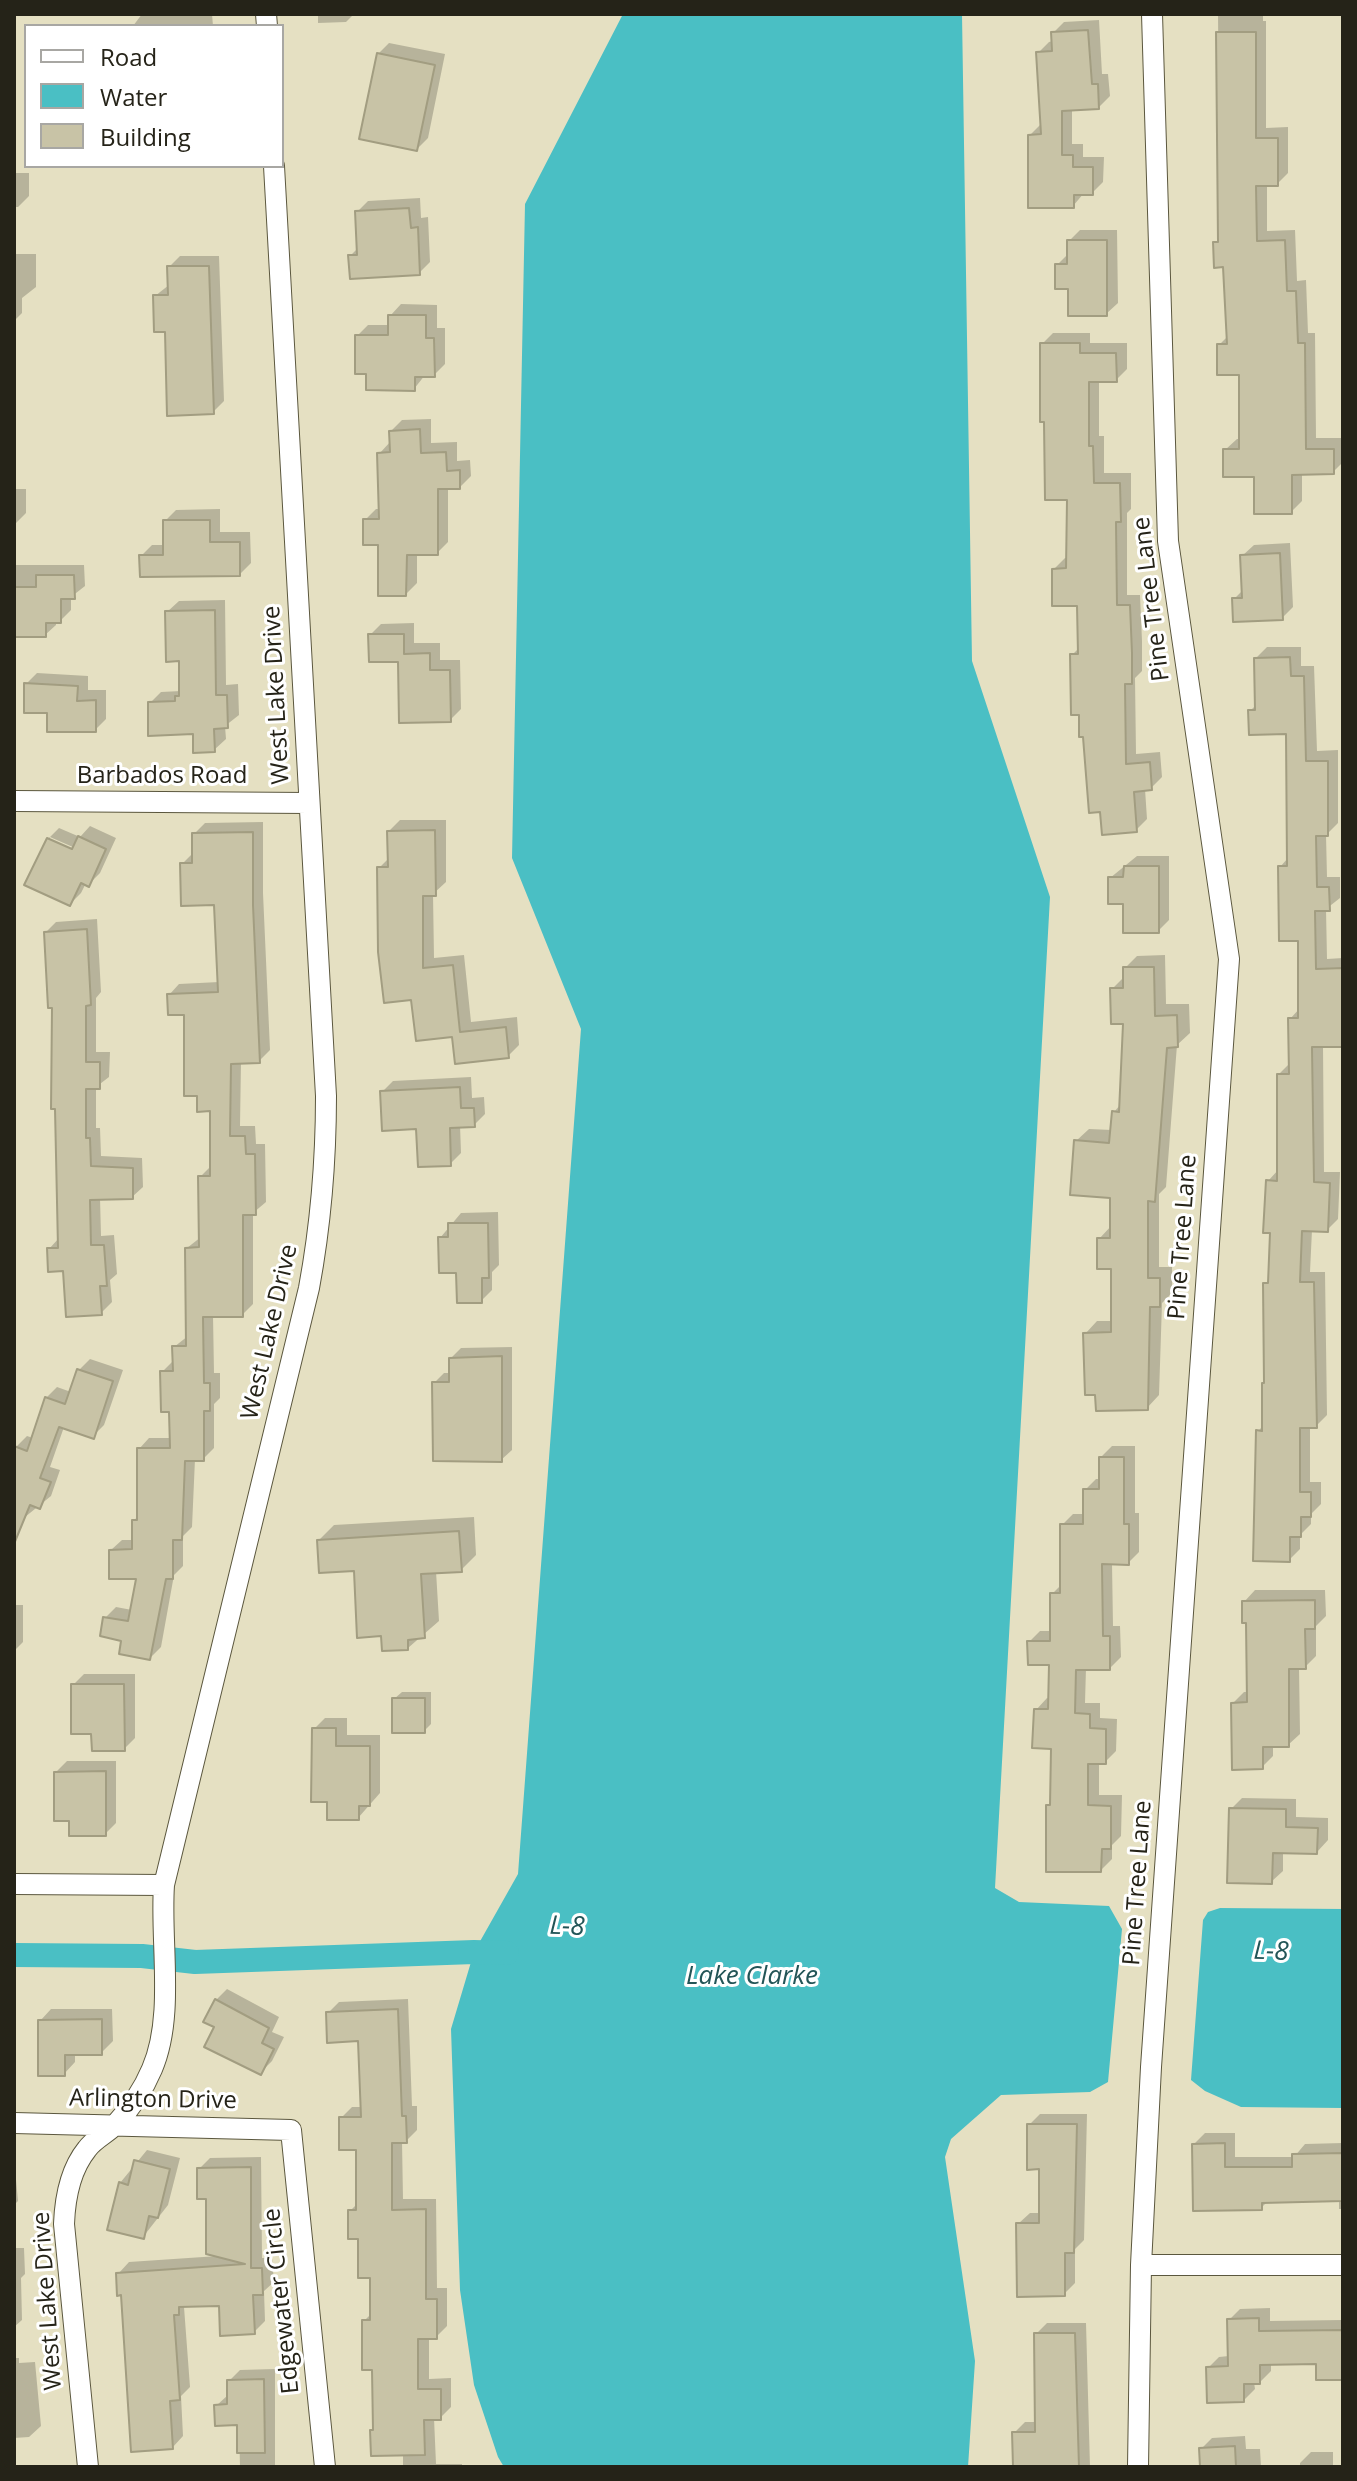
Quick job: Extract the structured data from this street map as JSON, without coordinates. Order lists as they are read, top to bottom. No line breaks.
{"streets":{"street":["Pine Tree Lane","West Lake Drive","Barbados Road","Arlington Drive","Edgewater Circle"]},"crossings":[["West Lake Drive","Barbados Road"],["West Lake Drive","Arlington Drive"],["Arlington Drive","Edgewater Circle"]],"water":["L-8","Lake Clarke"],"legend":["Road","Water","Building"]}
